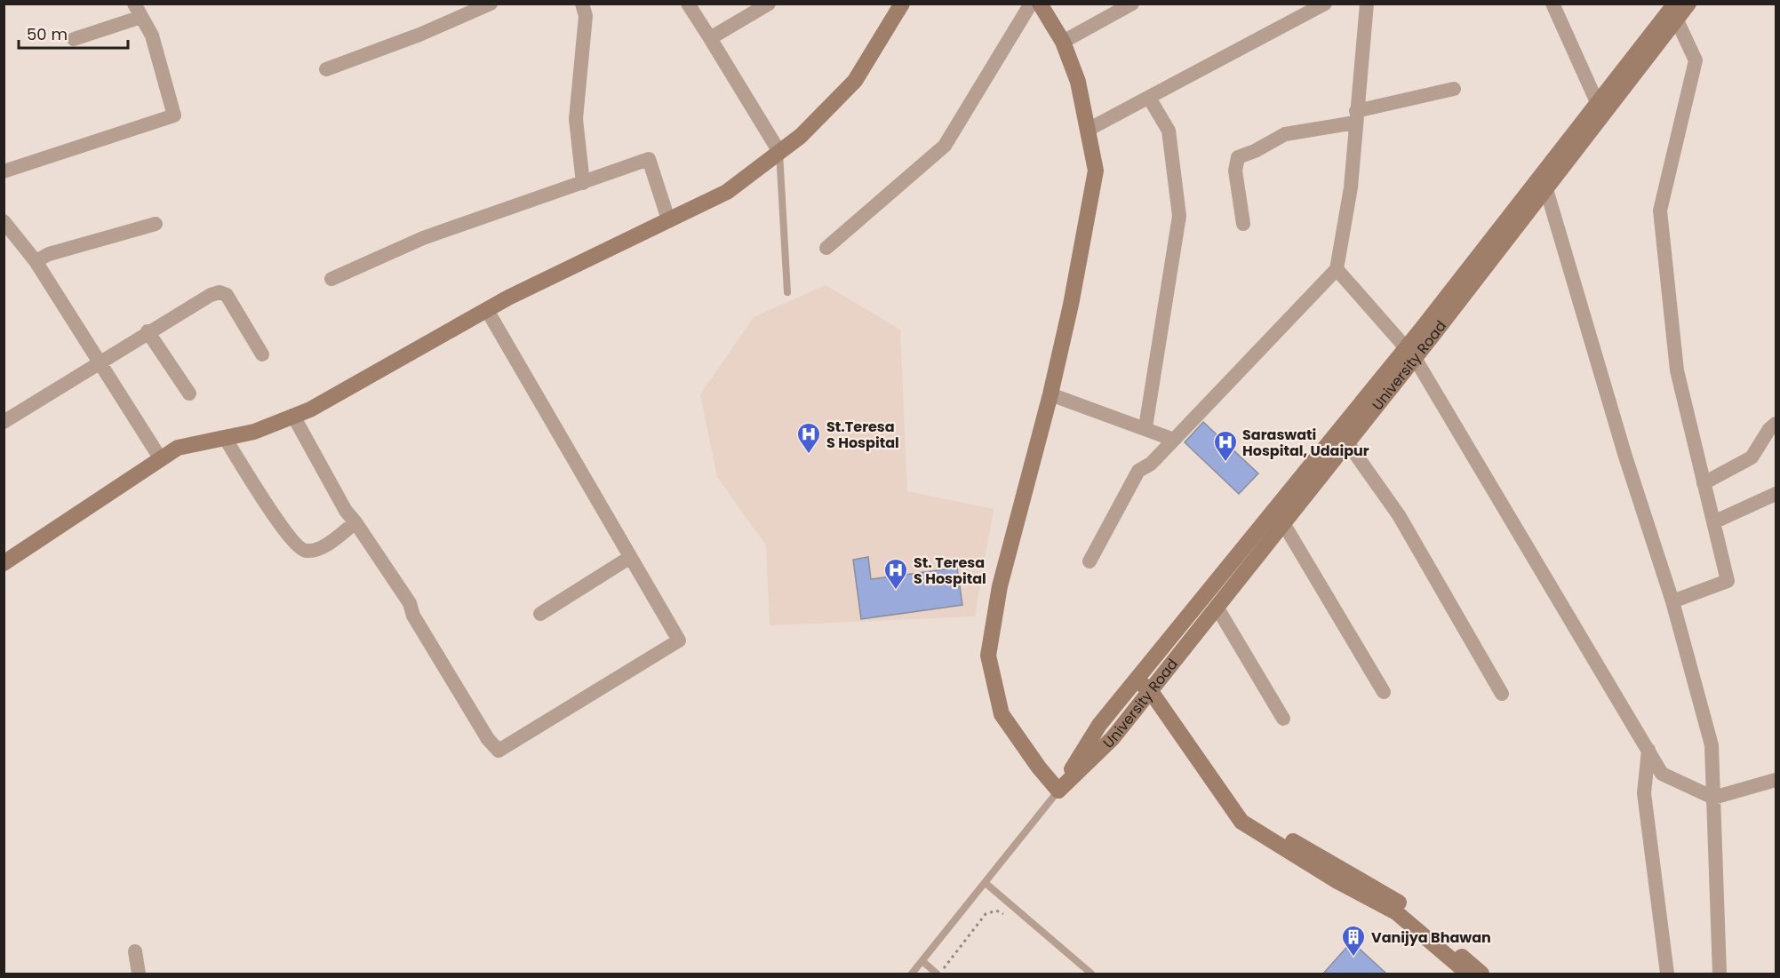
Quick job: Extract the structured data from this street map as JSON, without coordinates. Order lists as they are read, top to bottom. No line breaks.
{"streets":{"street":["University Road"]},"places":{"hospital":["St.Teresa S Hospital","Saraswati Hospital, Udaipur","St. Teresa S Hospital"],"building":["Vanijya Bhawan"]},"scale_bar":"50 m"}
